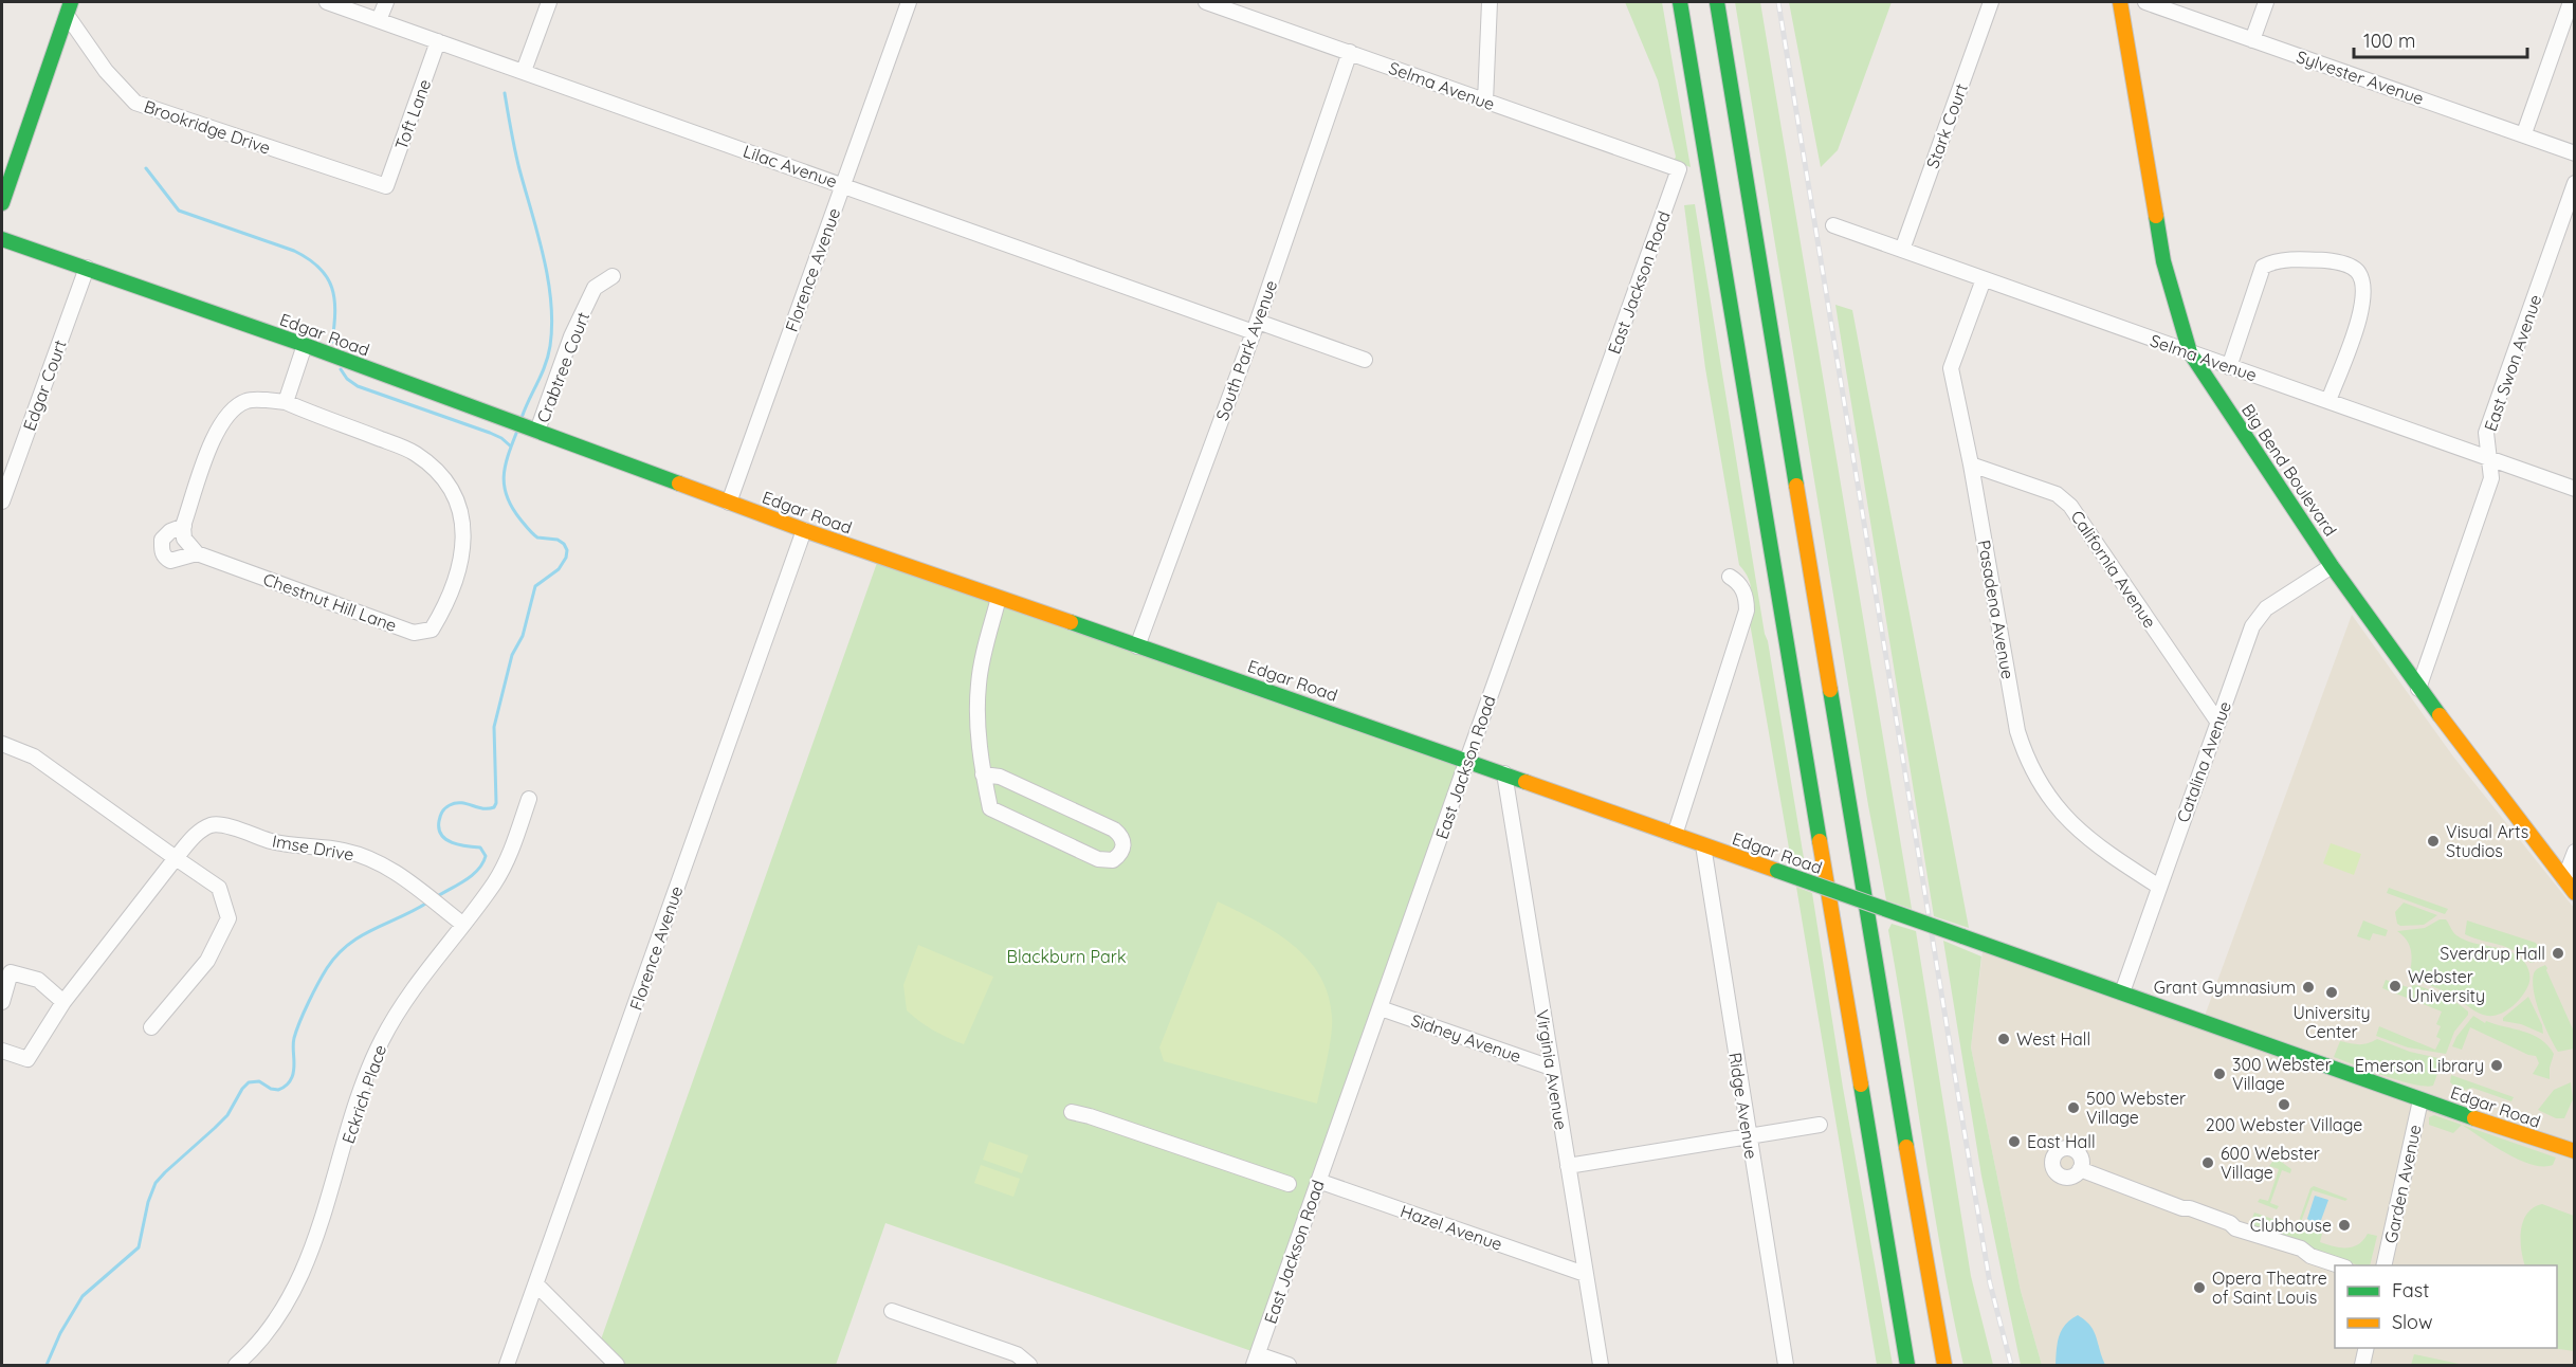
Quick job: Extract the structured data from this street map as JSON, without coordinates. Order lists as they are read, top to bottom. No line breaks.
{"streets":{"main road":["Edgar Road","Big Bend Boulevard"],"street":["Sylvester Avenue","Selma Avenue","Toft Lane","Stark Court","Brookridge Drive","Lilac Avenue","Florence Avenue","East Jackson Road","South Park Avenue","East Swon Avenue","Crabtree Court","Edgar Court","California Avenue","Chestnut Hill Lane","Pasadena Avenue","Catalina Avenue","Imse Drive","Sidney Avenue","Virginia Avenue","Eckrich Place","Ridge Avenue","Garden Avenue","Hazel Avenue"]},"crossings":[["Selma Avenue","Stark Court"],["Selma Avenue","East Jackson Road"],["Selma Avenue","South Park Avenue"],["Selma Avenue","East Swon Avenue"],["Selma Avenue","Big Bend Boulevard"],["Selma Avenue","Pasadena Avenue"],["Toft Lane","Brookridge Drive"],["Toft Lane","Lilac Avenue"],["Lilac Avenue","Florence Avenue"],["Lilac Avenue","South Park Avenue"],["Florence Avenue","Edgar Road"],["East Jackson Road","Edgar Road"],["East Jackson Road","Sidney Avenue"],["East Jackson Road","Hazel Avenue"],["Edgar Road","South Park Avenue"],["Edgar Road","Crabtree Court"],["Edgar Road","Edgar Court"],["Edgar Road","Catalina Avenue"],["Edgar Road","Virginia Avenue"],["Edgar Road","Ridge Avenue"],["Edgar Road","Garden Avenue"],["East Swon Avenue","Big Bend Boulevard"],["Big Bend Boulevard","Catalina Avenue"],["California Avenue","Pasadena Avenue"],["California Avenue","Catalina Avenue"],["Pasadena Avenue","Catalina Avenue"],["Imse Drive","Eckrich Place"],["Sidney Avenue","Virginia Avenue"],["Virginia Avenue","Hazel Avenue"]],"parks":["Blackburn Park"],"places":["Visual Arts Studios","Sverdrup Hall","Webster University","Grant Gymnasium","University Center","West Hall","Emerson Library","300 Webster Village","200 Webster Village","500 Webster Village","East Hall","600 Webster Village","Clubhouse","Opera Theatre of Saint Louis"],"legend":["Fast","Slow"],"scale_bar":"100 m"}
